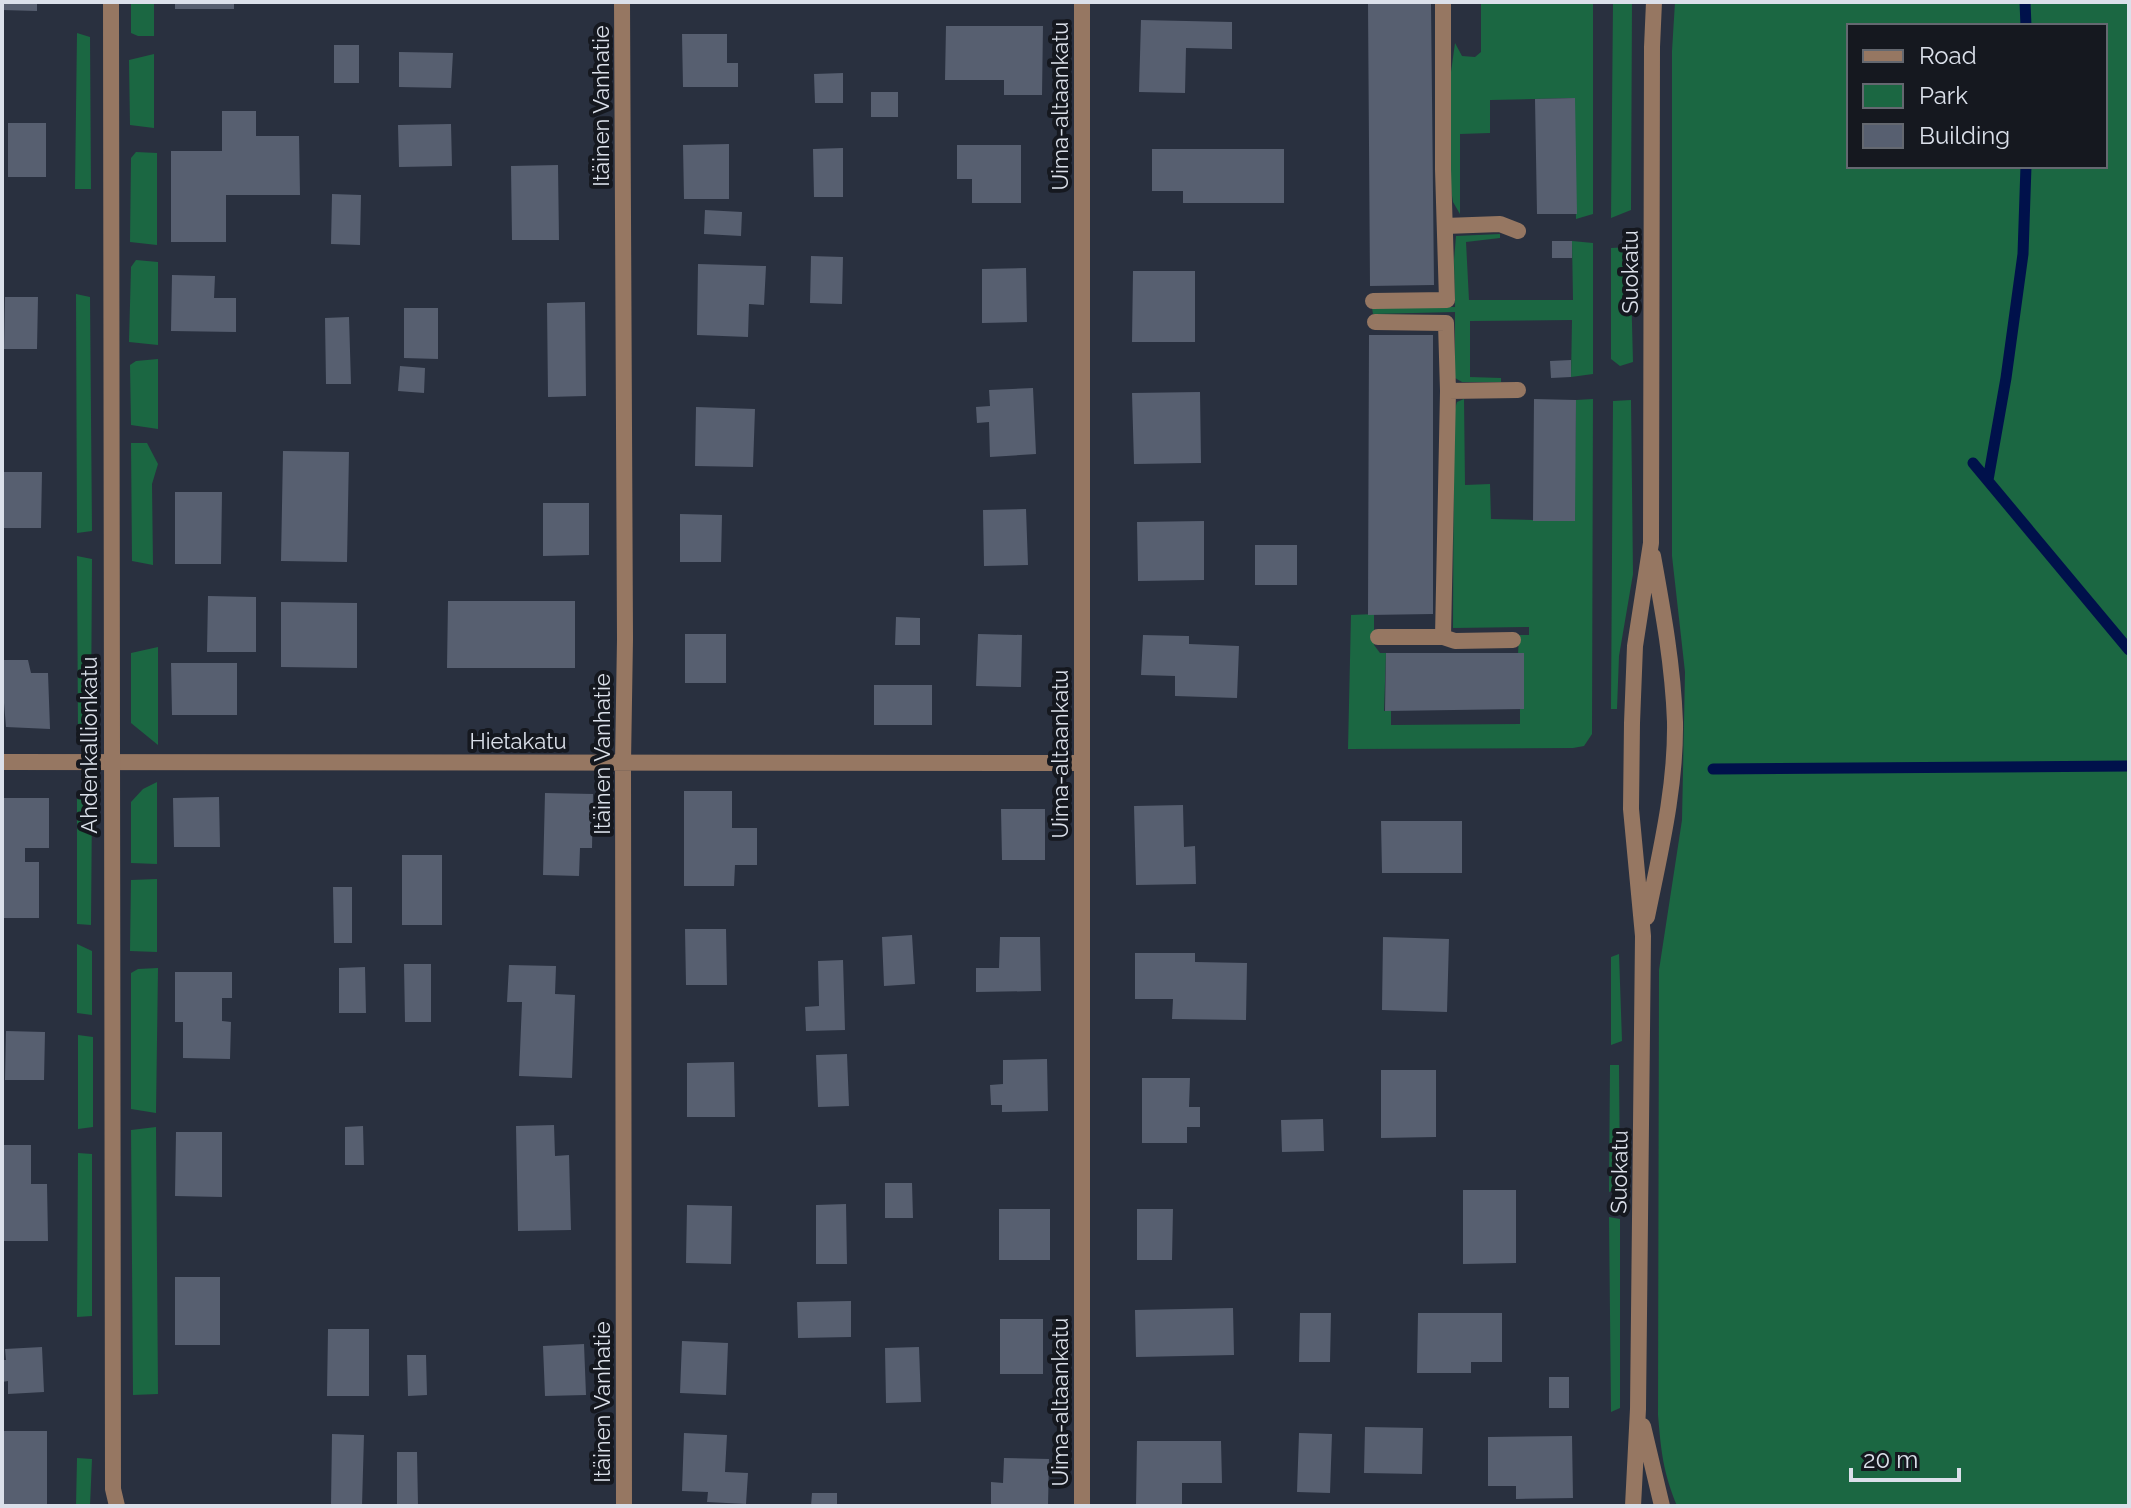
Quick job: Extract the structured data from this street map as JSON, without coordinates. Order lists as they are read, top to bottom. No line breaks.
{"streets":{"street":["Itäinen Vanhatie","Uima-altaankatu","Suokatu","Hietakatu","Ahdenkallionkatu"]},"crossings":[["Itäinen Vanhatie","Hietakatu"],["Uima-altaankatu","Hietakatu"],["Hietakatu","Ahdenkallionkatu"]],"legend":["Road","Park","Building"],"scale_bar":"20 m"}
